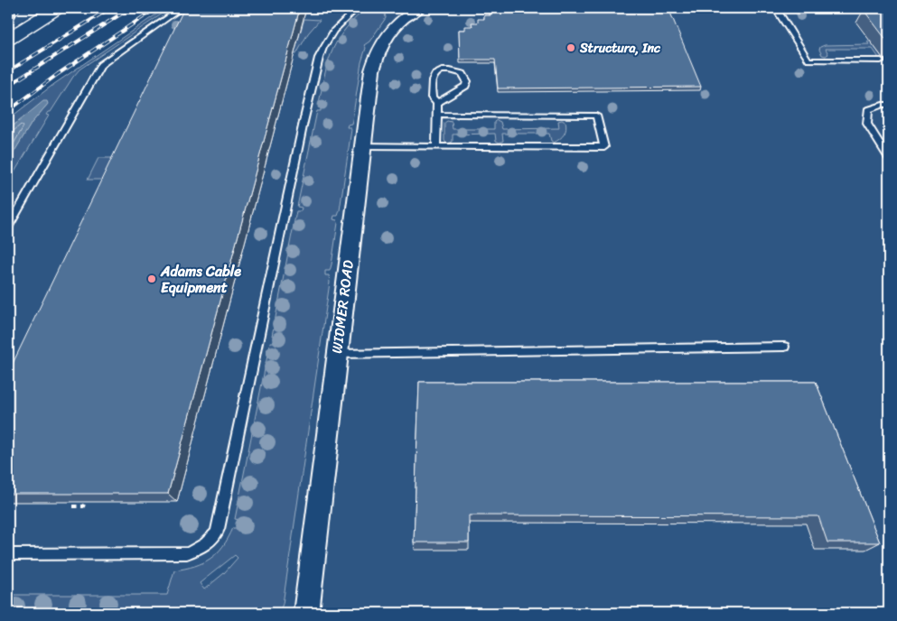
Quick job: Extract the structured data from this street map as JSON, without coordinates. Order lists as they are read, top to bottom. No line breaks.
{"streets":{"street":["WIDMER ROAD"]},"places":["Structura, Inc","Adams Cable Equipment"]}
